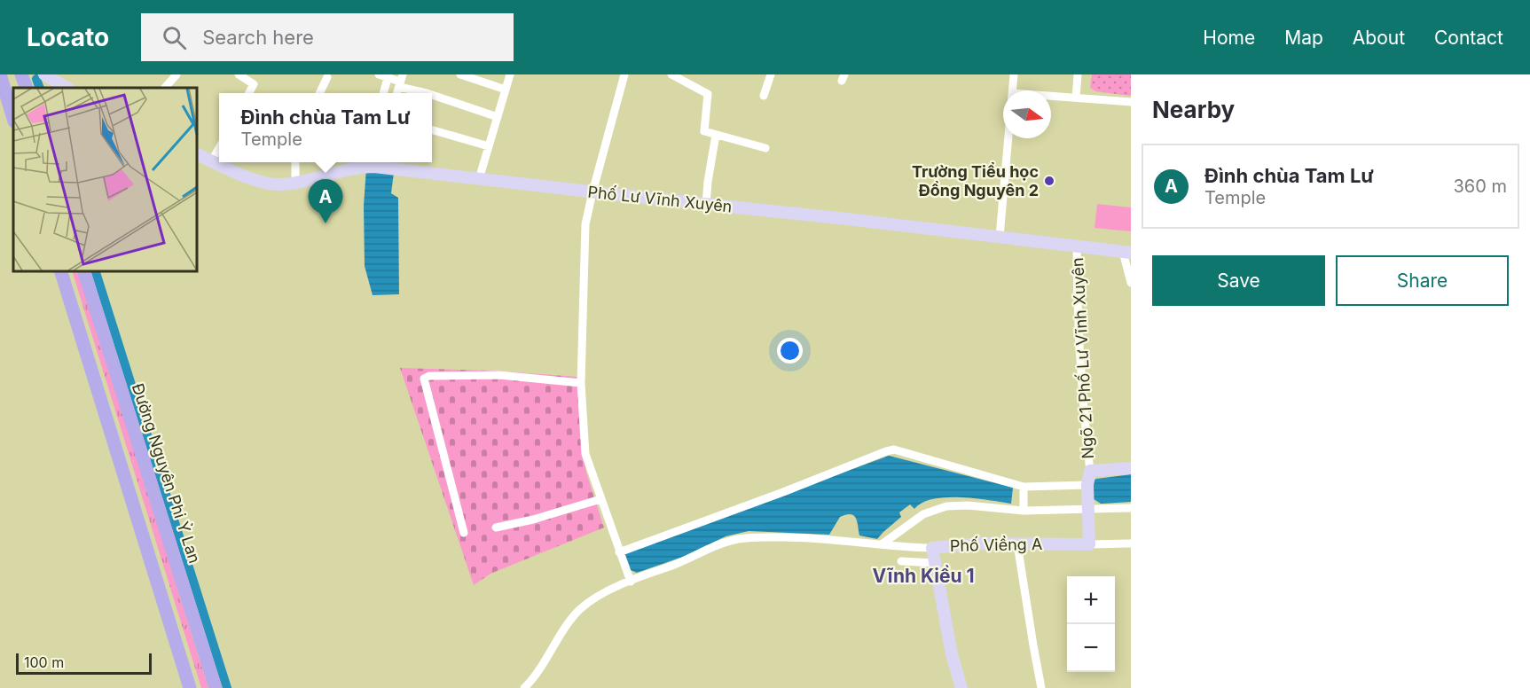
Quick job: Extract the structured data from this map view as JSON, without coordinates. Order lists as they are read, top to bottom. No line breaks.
{"streets":{"main road":["Đường Nguyên Phi Ỷ Lan"],"street":["Phố Lư Vĩnh Xuyên","Ngõ 21 Phố Lư Vĩnh Xuyên","Phố Viềng A"]},"crossings":[["Phố Lư Vĩnh Xuyên","Ngõ 21 Phố Lư Vĩnh Xuyên"]],"districts":["Vĩnh Kiều 1"],"places":["Trường Tiểu học Đồng Nguyên 2"],"scale_bar":"100 m","north":"right","page":{"header":"Locato","search":"Search here","nav":["Home","Map","About","Contact"],"heading":"Nearby","popup":["Đình chùa Tam Lư","Temple"],"list":[{"mark":"A","name":"Đình chùa Tam Lư","note":"Temple","value":"360 m"}],"pins":"A","buttons":["Save","Share"],"map_buttons":["+","−"],"scale":"100 m"}}
